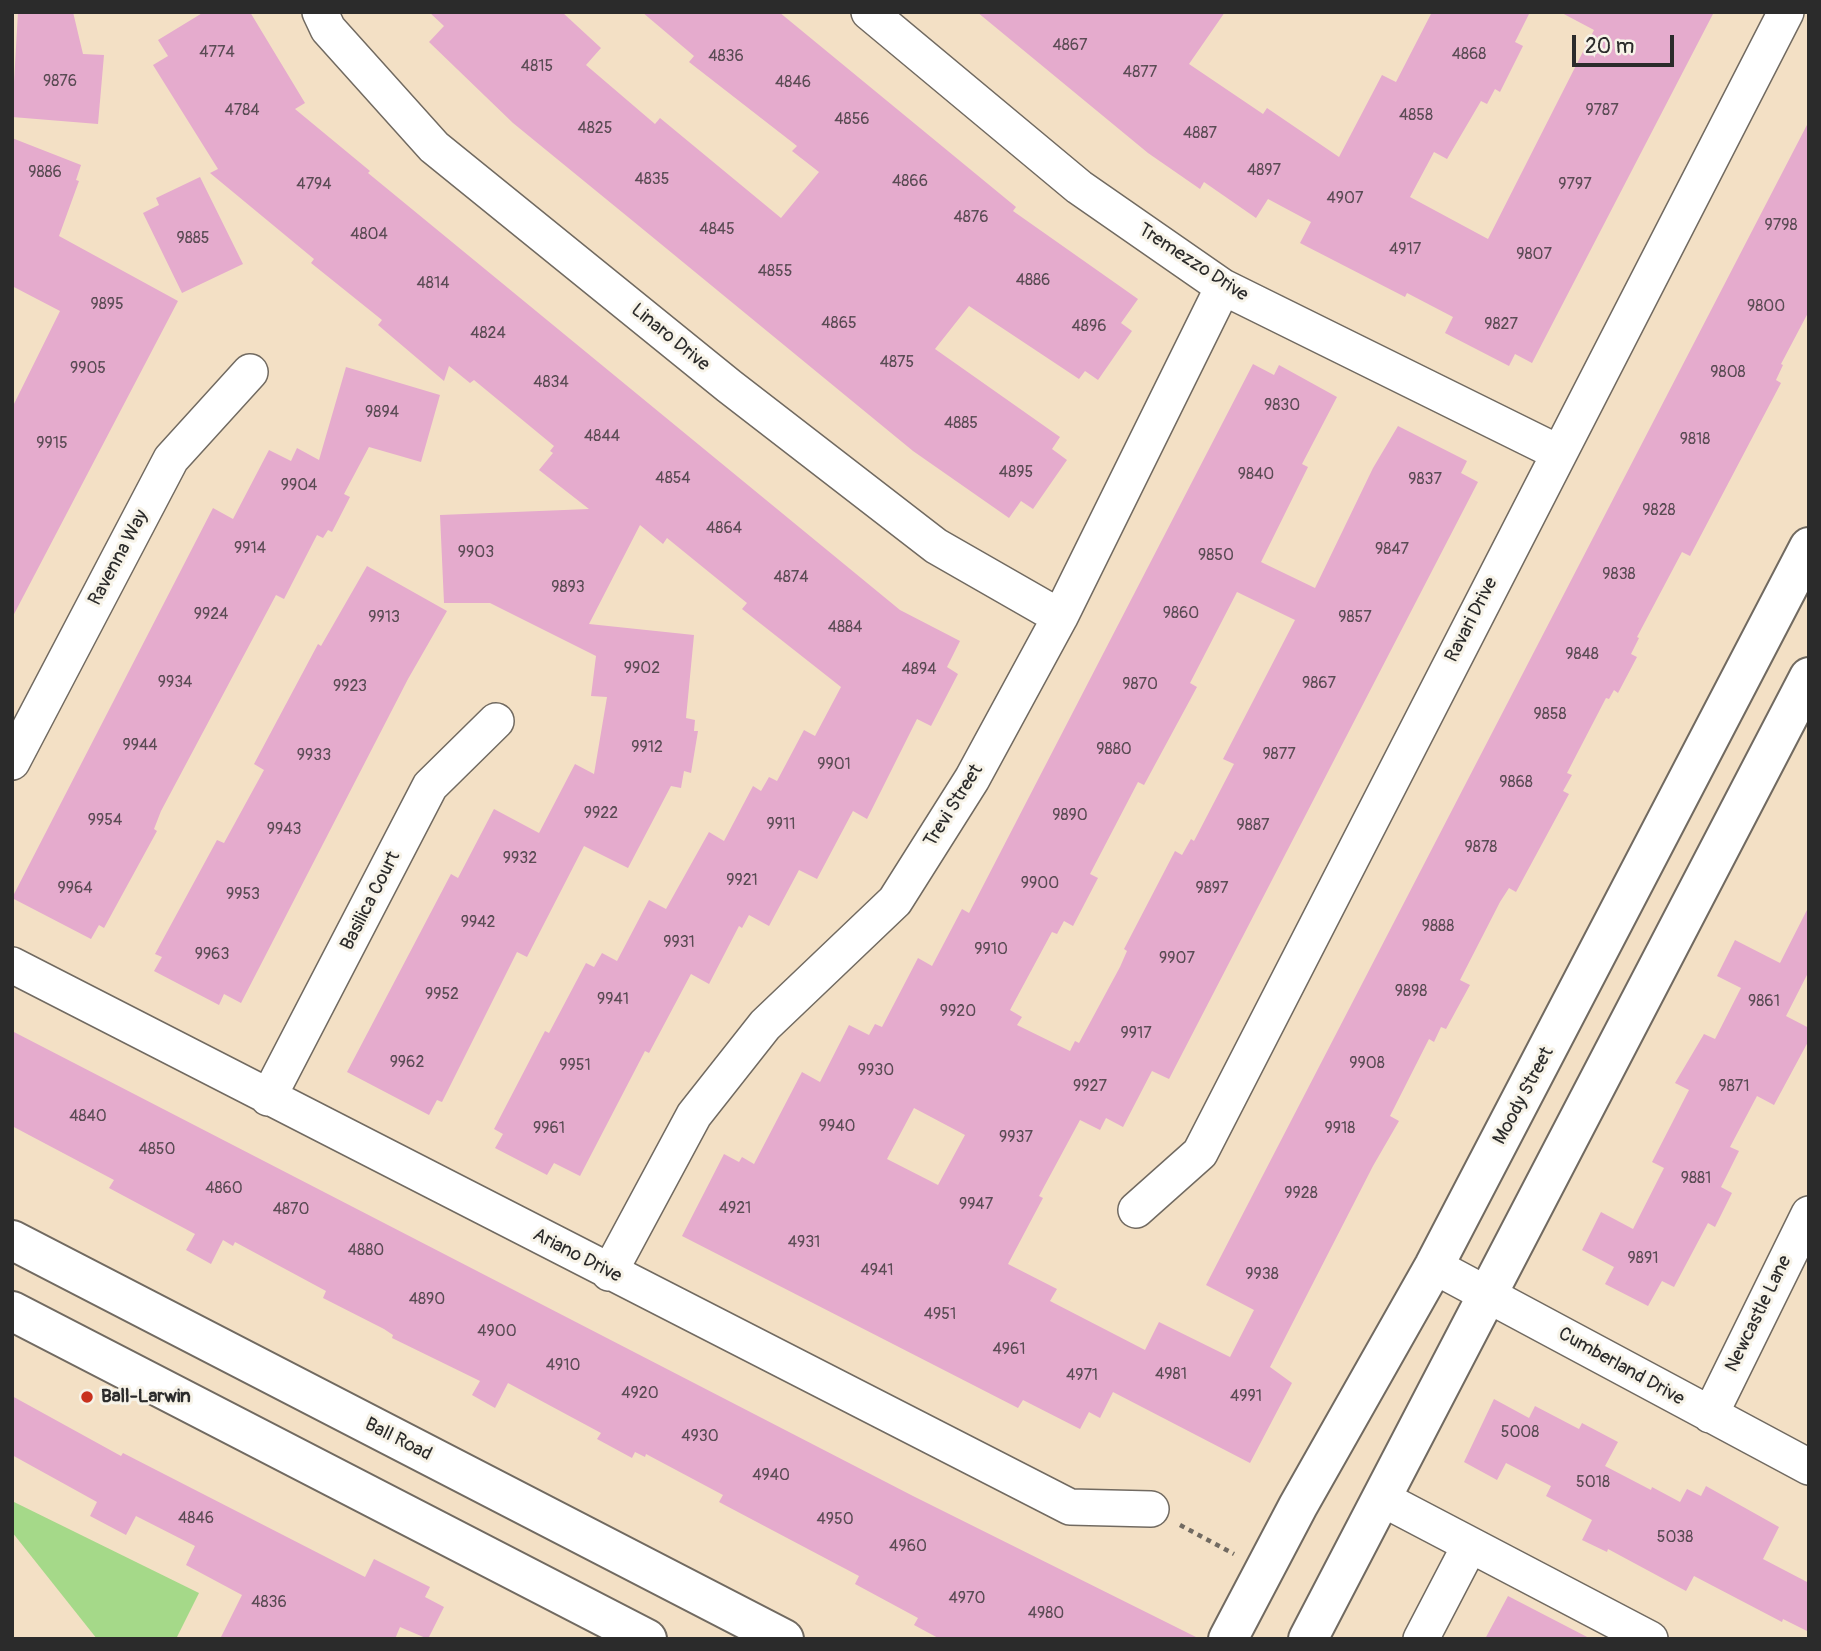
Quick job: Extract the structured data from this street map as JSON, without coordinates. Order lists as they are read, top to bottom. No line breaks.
{"streets":{"main road":["Moody Street","Ball Road"],"street":["Tremezzo Drive","Linaro Drive","Ravenna Way","Ravari Drive","Trevi Street","Basilica Court","Ariano Drive","Newcastle Lane","Cumberland Drive"]},"crossings":[["Tremezzo Drive","Ravari Drive"],["Tremezzo Drive","Trevi Street"],["Linaro Drive","Trevi Street"],["Trevi Street","Ariano Drive"],["Basilica Court","Ariano Drive"],["Moody Street","Cumberland Drive"],["Newcastle Lane","Cumberland Drive"]],"places":["Ball-Larwin"],"house_numbers":["4867","4774","4868","4836","4815","4877","9876","4846","4784","9787","4858","4856","4825","4887","4897","9886","4835","4866","4794","9797","4907","4876","9798","4845","4804","9885","4917","9807","4855","4886","4814","9895","9800","4865","9827","4896","4824","4875","9905","9808","4834","9830","9894","4885","4844","9818","9915","4895","9840","4854","9837","9904","9828","4864","9914","9847","9903","9850","9838","4874","9893","9860","9924","9913","9857","4884","9848","9902","4894","9934","9867","9870","9923","9858","9944","9912","9880","9877","9933","9901","9868","9922","9890","9954","9911","9887","9943","9878","9932","9921","9900","9964","9897","9953","9942","9888","9931","9910","9963","9907","9898","9952","9941","9861","9920","9917","9962","9908","9951","9930","9927","9871","4840","9940","9961","9918","9937","4850","9881","4860","9928","9947","4921","4870","4931","4880","9891","4941","9938","4890","4951","4900","4961","4910","4981","4971","4920","4991","5008","4930","4940","5018","4846","4950","5038","4960","4970","4836","4980"],"scale_bar":"20 m"}
